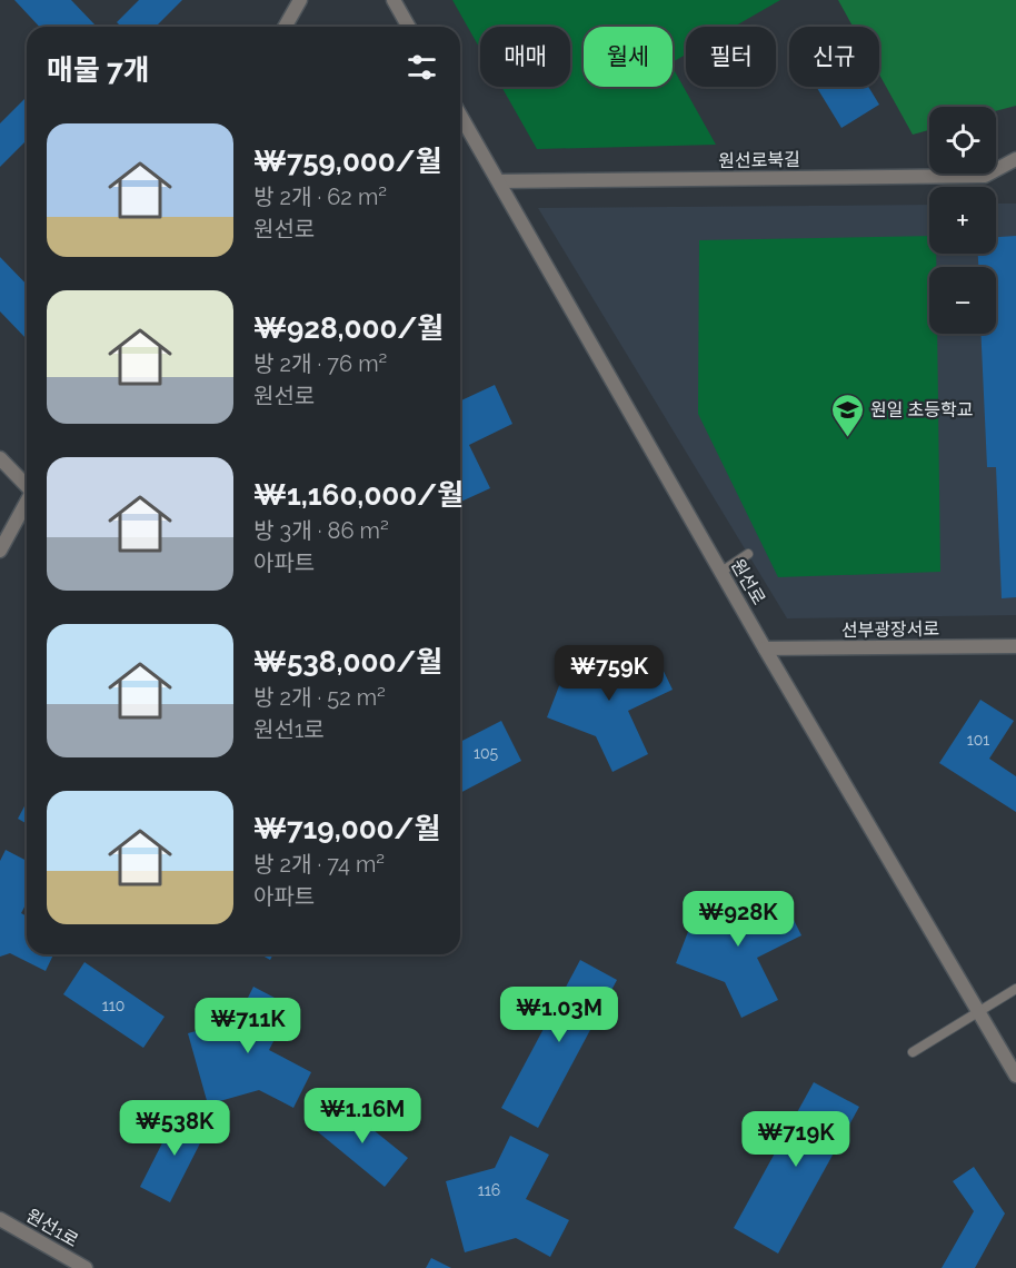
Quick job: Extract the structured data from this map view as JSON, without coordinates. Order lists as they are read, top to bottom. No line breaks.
{"streets":{"street":["원선로북길","원선로","선부광장서로","원선1로"]},"crossings":[["원선로북길","원선로"],["원선로","선부광장서로"]],"places":{"school or university":["원일 초등학교"]},"house_numbers":["101","105","110","116"],"page":{"chip":["매매","월세","필터","신규"],"heading":"매물 7개","map_buttons":["+","−"],"list":[{"name":"₩759,000/월","note":"방 2개 · 62 m² · 원선로"},{"name":"₩928,000/월","note":"방 2개 · 76 m² · 원선로"},{"name":"₩1,160,000/월","note":"방 3개 · 86 m² · 아파트"},{"name":"₩538,000/월","note":"방 2개 · 52 m² · 원선1로"},{"name":"₩719,000/월","note":"방 2개 · 74 m² · 아파트"}],"price":["₩759K","₩928K","₩1.03M","₩711K","₩1.16M","₩538K","₩719K"]}}
